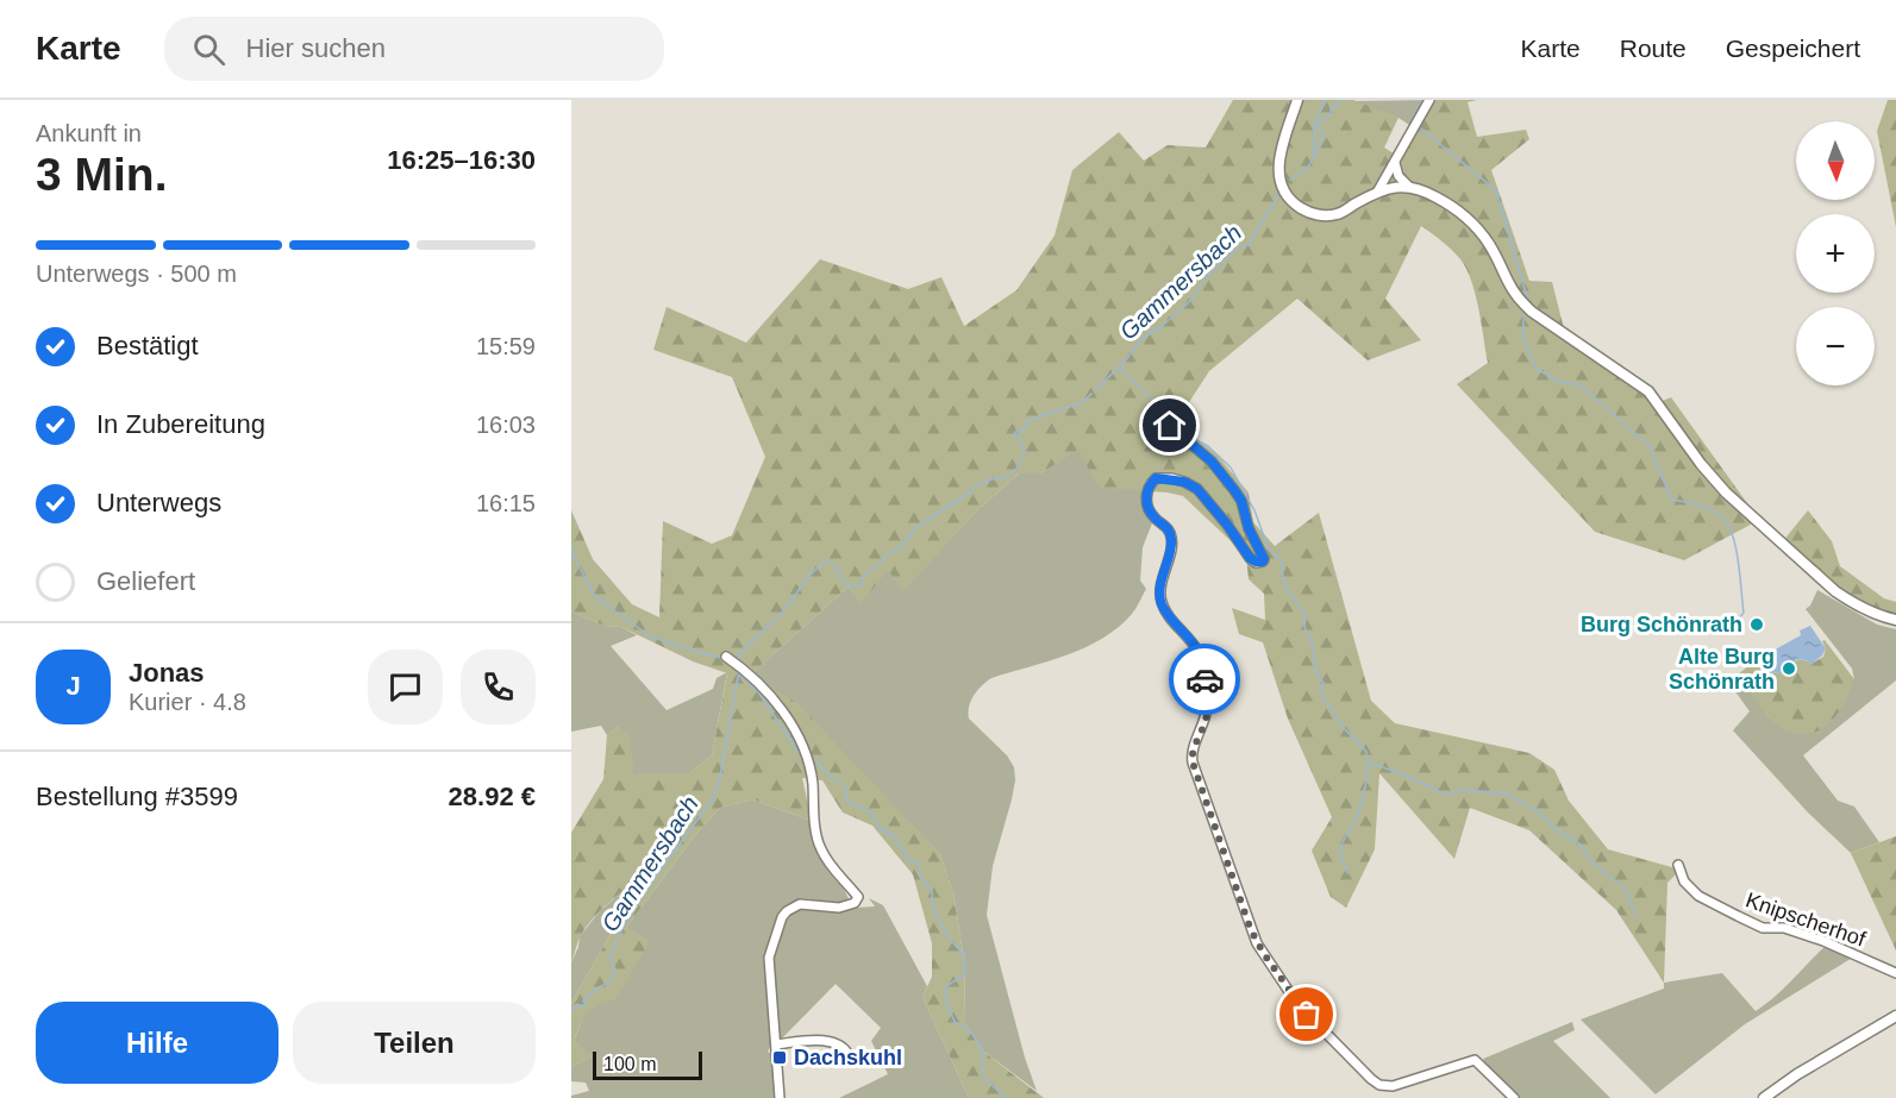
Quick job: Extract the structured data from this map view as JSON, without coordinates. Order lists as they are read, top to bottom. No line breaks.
{"streets":{"street":["Knipscherhof"]},"water":["Gammersbach"],"places":{"other":["Burg Schönrath","Alte Burg Schönrath"],"transit":["Dachskuhl"]},"scale_bar":"100 m","north":"bottom","page":{"header":"Karte","search":"Hier suchen","nav":["Karte","Route","Gespeichert"],"heading":["3 Min.","Ankunft in","16:25–16:30"],"panel":["Jonas","Kurier · 4.8","Bestellung #3599","28.92 €"],"map_buttons":["+","−"],"bar":"Unterwegs · 500 m","list":[["Bestätigt","15:59"],["In Zubereitung","16:03"],["Unterwegs","16:15"],"Geliefert"],"round":"J","buttons":["Hilfe","Teilen"],"scale":"100 m"}}
